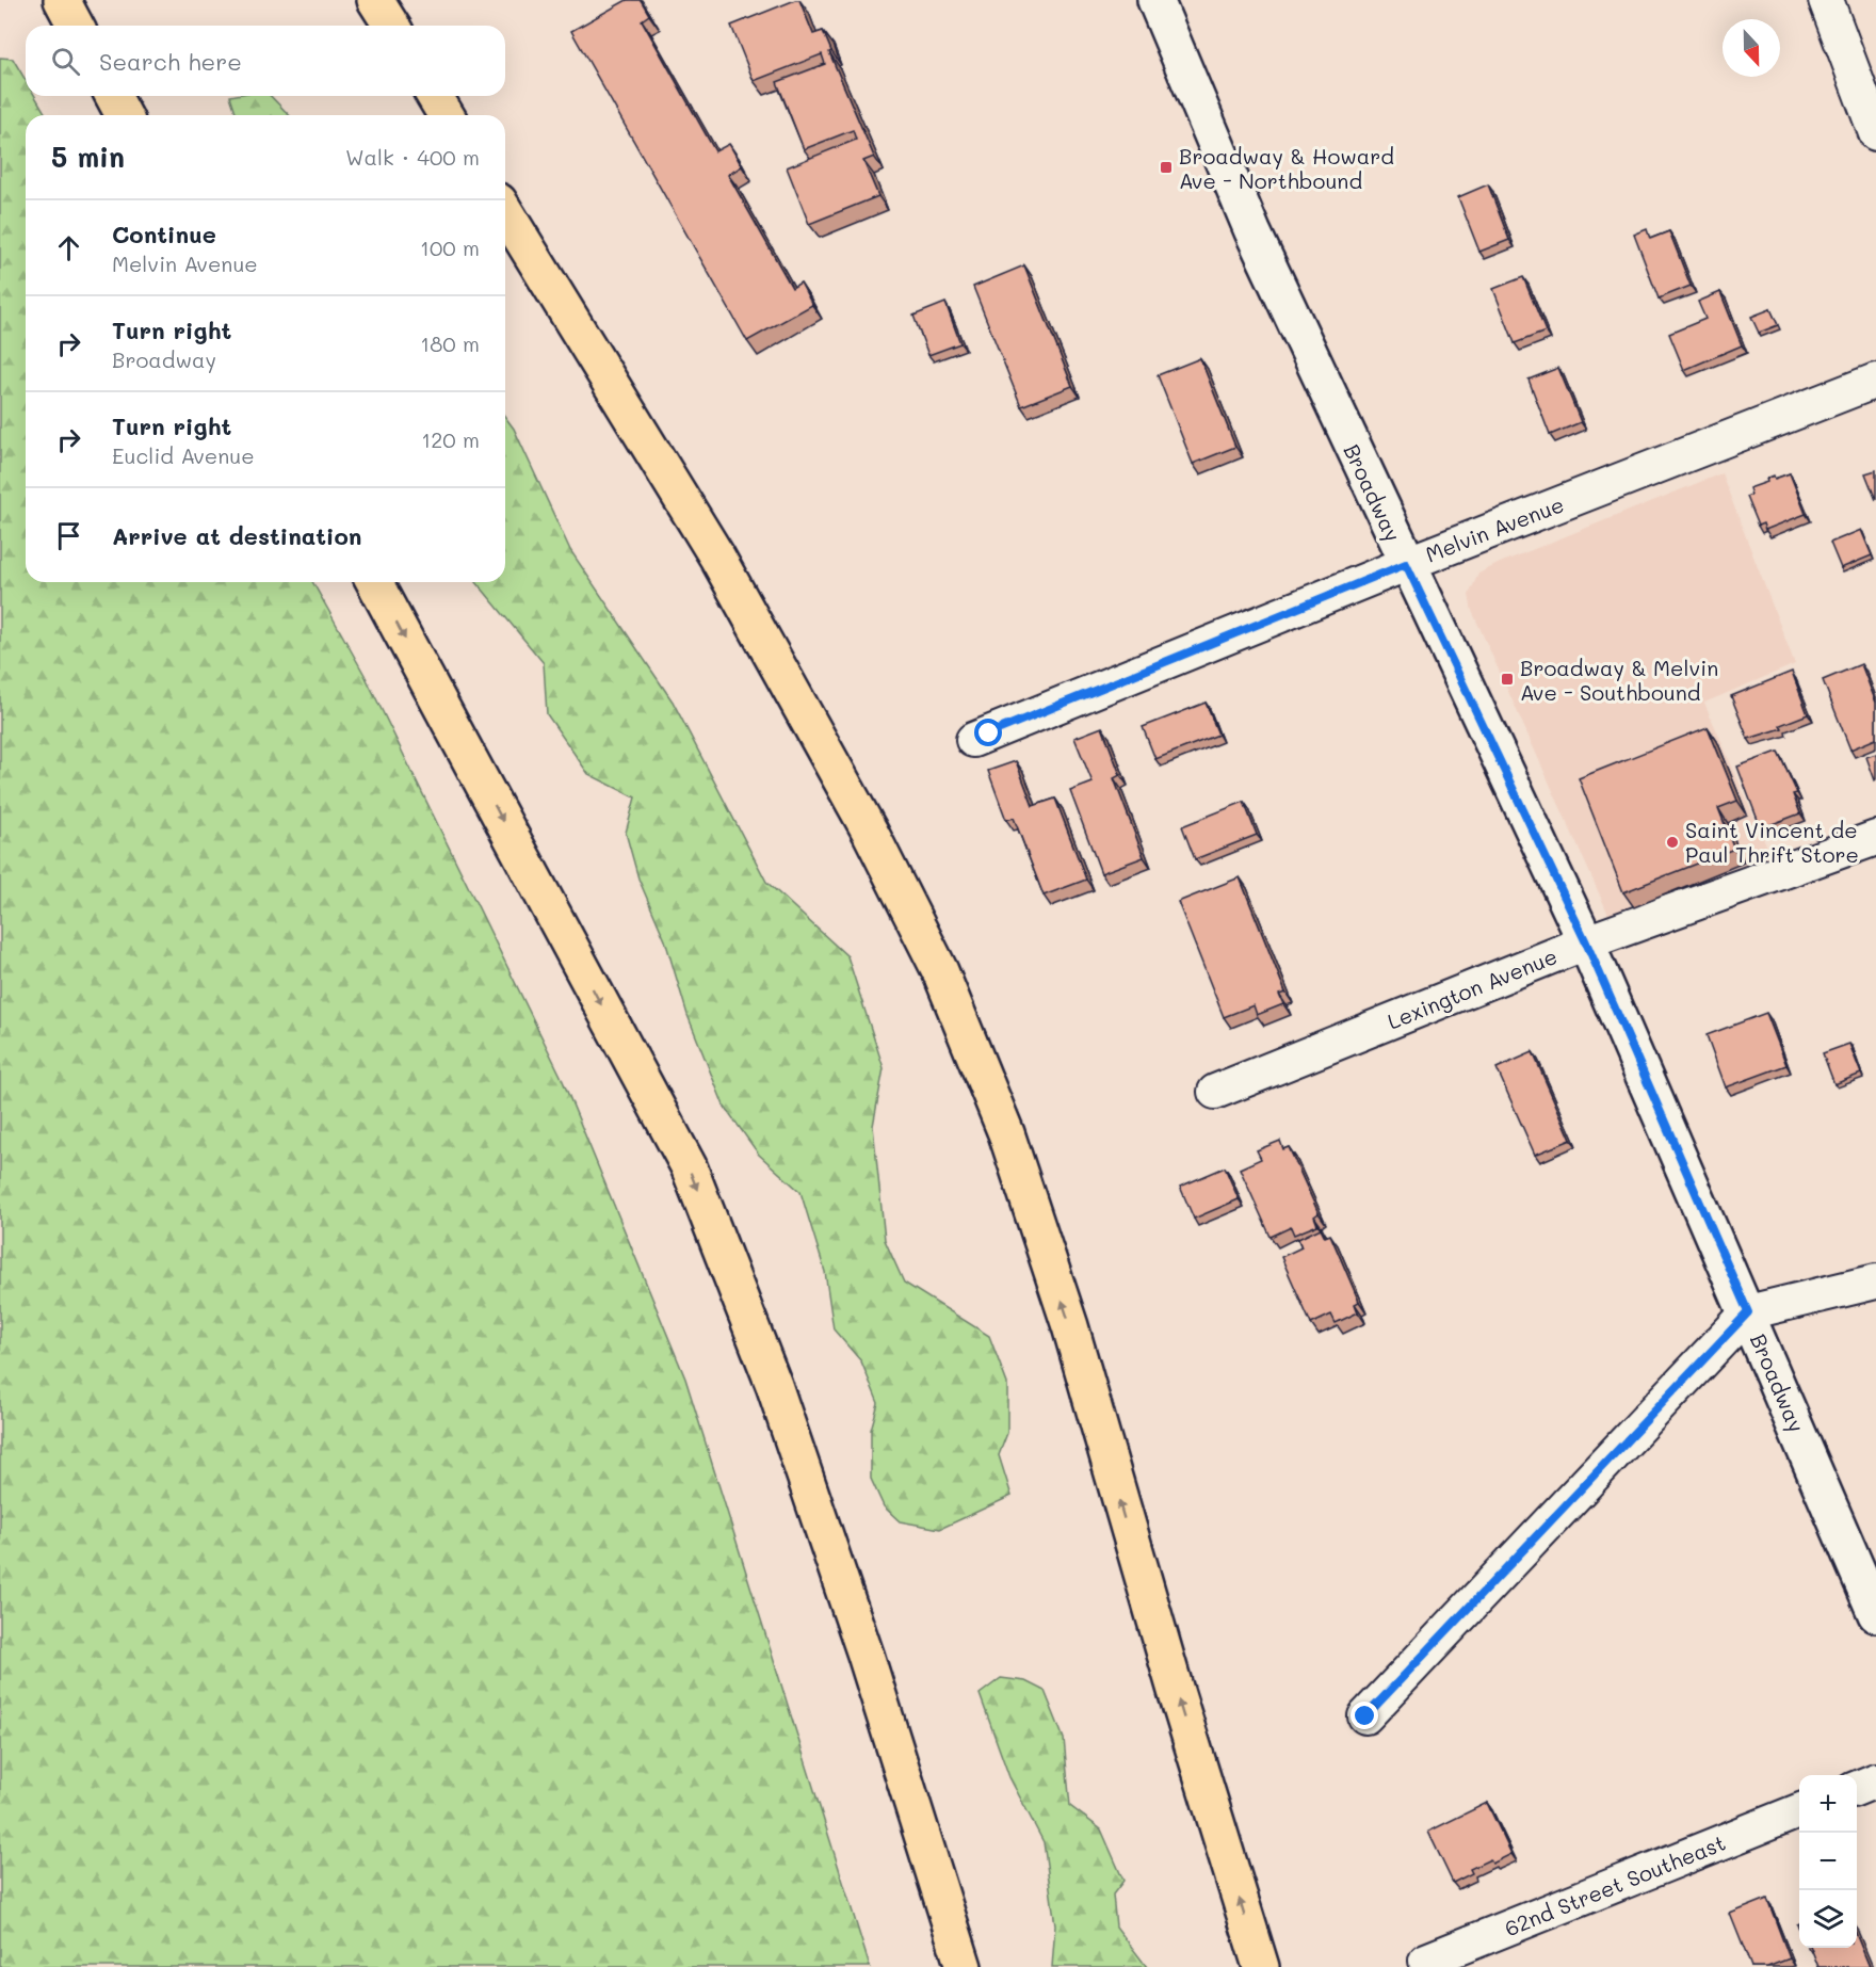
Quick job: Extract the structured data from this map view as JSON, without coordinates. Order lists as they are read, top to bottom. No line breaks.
{"streets":{"street":["Broadway","Melvin Avenue","Lexington Avenue","62nd Street Southeast"]},"crossings":[["Broadway","Melvin Avenue"],["Broadway","Lexington Avenue"]],"places":{"transit":["Broadway & Howard Ave - Northbound","Broadway & Melvin Ave - Southbound"],"other":["Saint Vincent de Paul Thrift Store"]},"north":"bottom","page":{"search":"Search here","heading":["5 min","Walk · 400 m"],"list":[["Continue","Melvin Avenue","100 m"],["Turn right","Broadway","180 m"],["Turn right","Euclid Avenue","120 m"],"Arrive at destination"],"map_buttons":["+","−"]}}
